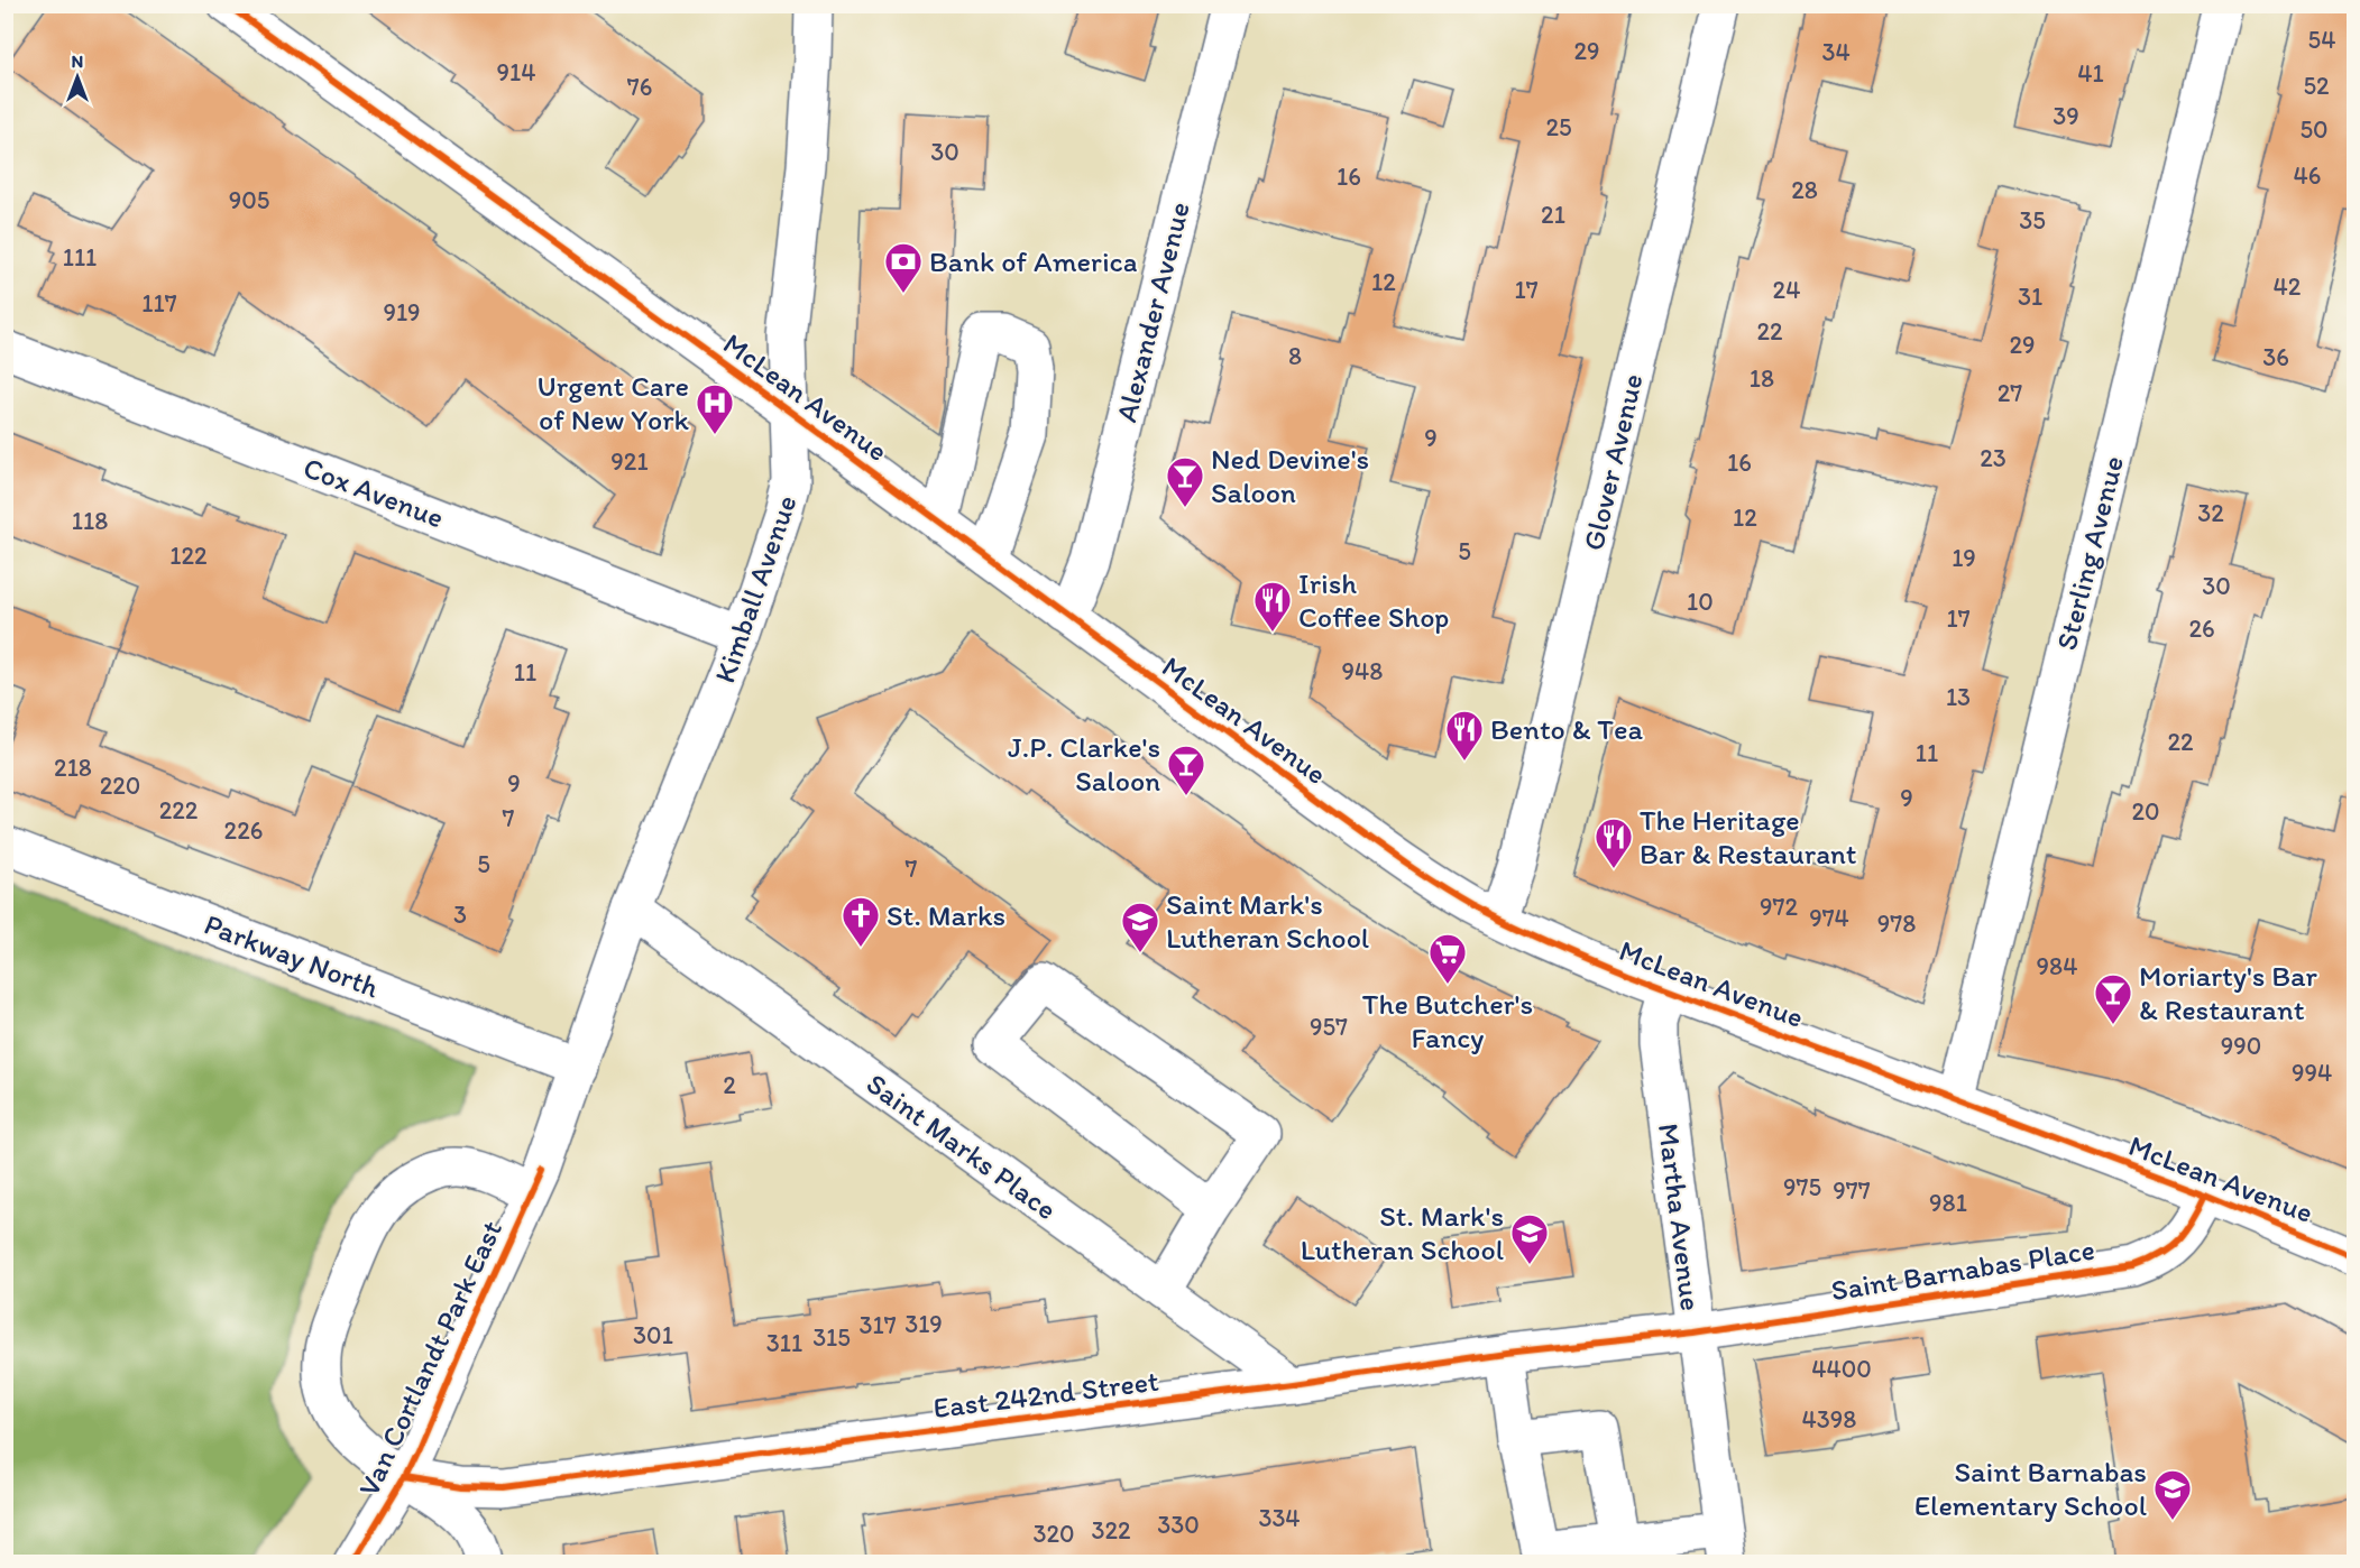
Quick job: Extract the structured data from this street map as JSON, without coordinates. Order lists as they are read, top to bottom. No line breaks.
{"streets":{"street":["Alexander Avenue","McLean Avenue","Glover Avenue","Cox Avenue","Sterling Avenue","Kimball Avenue","Parkway North","Saint Marks Place","Martha Avenue","Saint Barnabas Place","Van Cortlandt Park East","East 242nd Street"]},"crossings":[["Alexander Avenue","McLean Avenue"],["McLean Avenue","Glover Avenue"],["McLean Avenue","Sterling Avenue"],["McLean Avenue","Kimball Avenue"],["McLean Avenue","Martha Avenue"],["McLean Avenue","Saint Barnabas Place"],["Cox Avenue","Kimball Avenue"],["Kimball Avenue","Parkway North"],["Kimball Avenue","Saint Marks Place"],["Kimball Avenue","Van Cortlandt Park East"],["Parkway North","Van Cortlandt Park East"],["Saint Marks Place","East 242nd Street"],["Martha Avenue","Saint Barnabas Place"],["Martha Avenue","East 242nd Street"],["Saint Barnabas Place","East 242nd Street"],["Van Cortlandt Park East","East 242nd Street"]],"places":{"bank":["Bank of America"],"hospital":["Urgent Care of New York"],"bar":["Ned Devine's Saloon","J.P. Clarke's Saloon","Moriarty's Bar & Restaurant"],"restaurant":["Irish Coffee Shop","Bento & Tea","The Heritage Bar & Restaurant"],"church":["St. Marks"],"school or university":["Saint Mark's Lutheran School","St. Mark's Lutheran School","Saint Barnabas Elementary School"],"supermarket":["The Butcher's Fancy"]},"house_numbers":["54","29","34","914","41","52","76","39","25","50","30","46","16","28","905","21","35","111","12","42","17","24","31","117","919","22","29","8","36","18","27","9","23","921","16","32","12","118","5","122","19","30","10","17","26","948","11","13","22","11","218","9","220","9","222","20","7","226","5","7","972","3","974","978","984","957","990","994","2","975","977","981","319","317","301","315","311","4400","4398","334","330","322","320"],"north":"top"}
